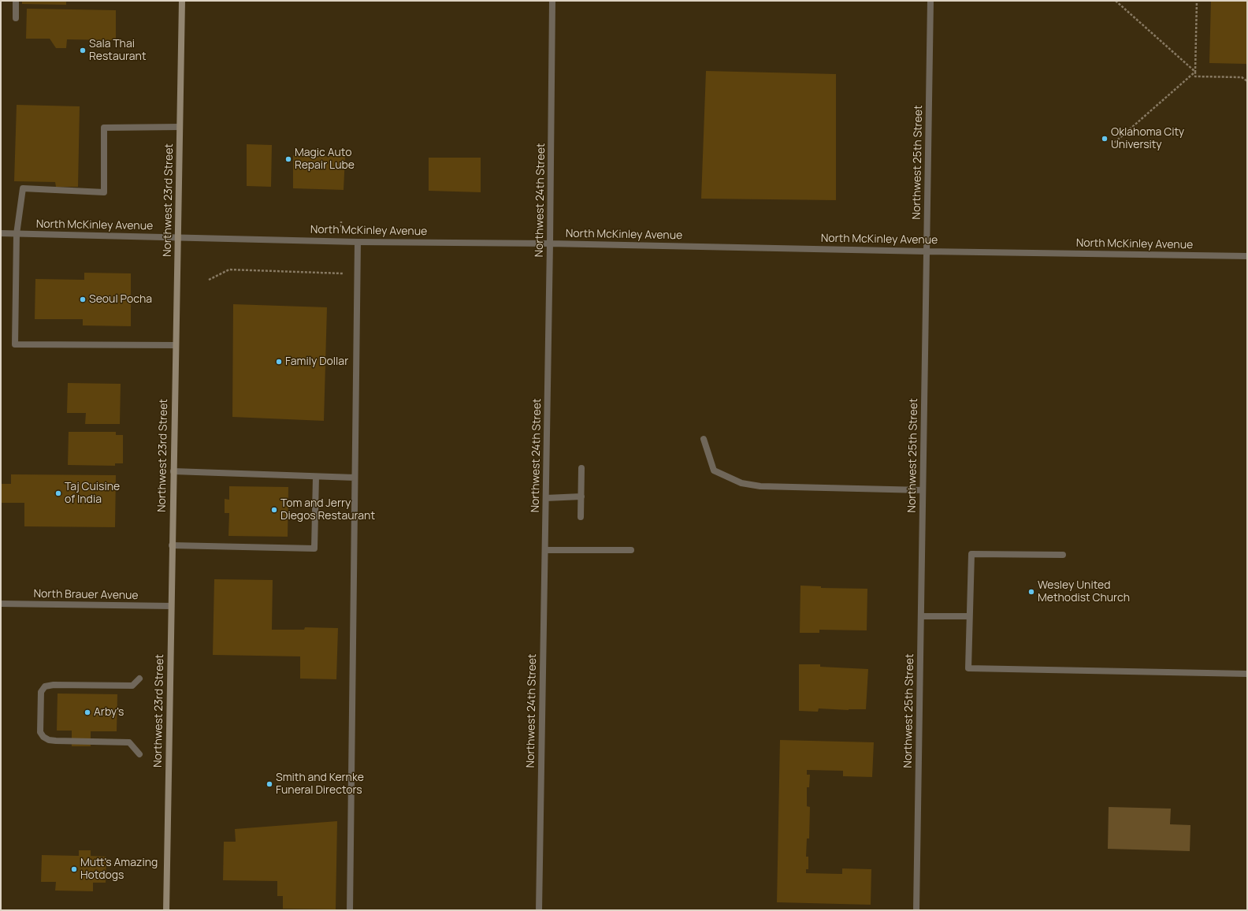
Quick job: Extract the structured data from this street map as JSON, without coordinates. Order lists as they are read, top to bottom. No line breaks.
{"streets":{"main road":["Northwest 23rd Street"],"street":["Northwest 25th Street","Northwest 24th Street","North McKinley Avenue","North Brauer Avenue"]},"crossings":[["Northwest 25th Street","North McKinley Avenue"],["Northwest 23rd Street","North McKinley Avenue"],["Northwest 23rd Street","North Brauer Avenue"],["Northwest 24th Street","North McKinley Avenue"]],"places":["Sala Thai Restaurant","Oklahoma City University","Magic Auto Repair Lube","Seoul Pocha","Family Dollar","Taj Cuisine of India","Tom and Jerry Diegos Restaurant","Wesley United Methodist Church","Arby's","Smith and Kernke Funeral Directors","Mutt's Amazing Hotdogs"]}
